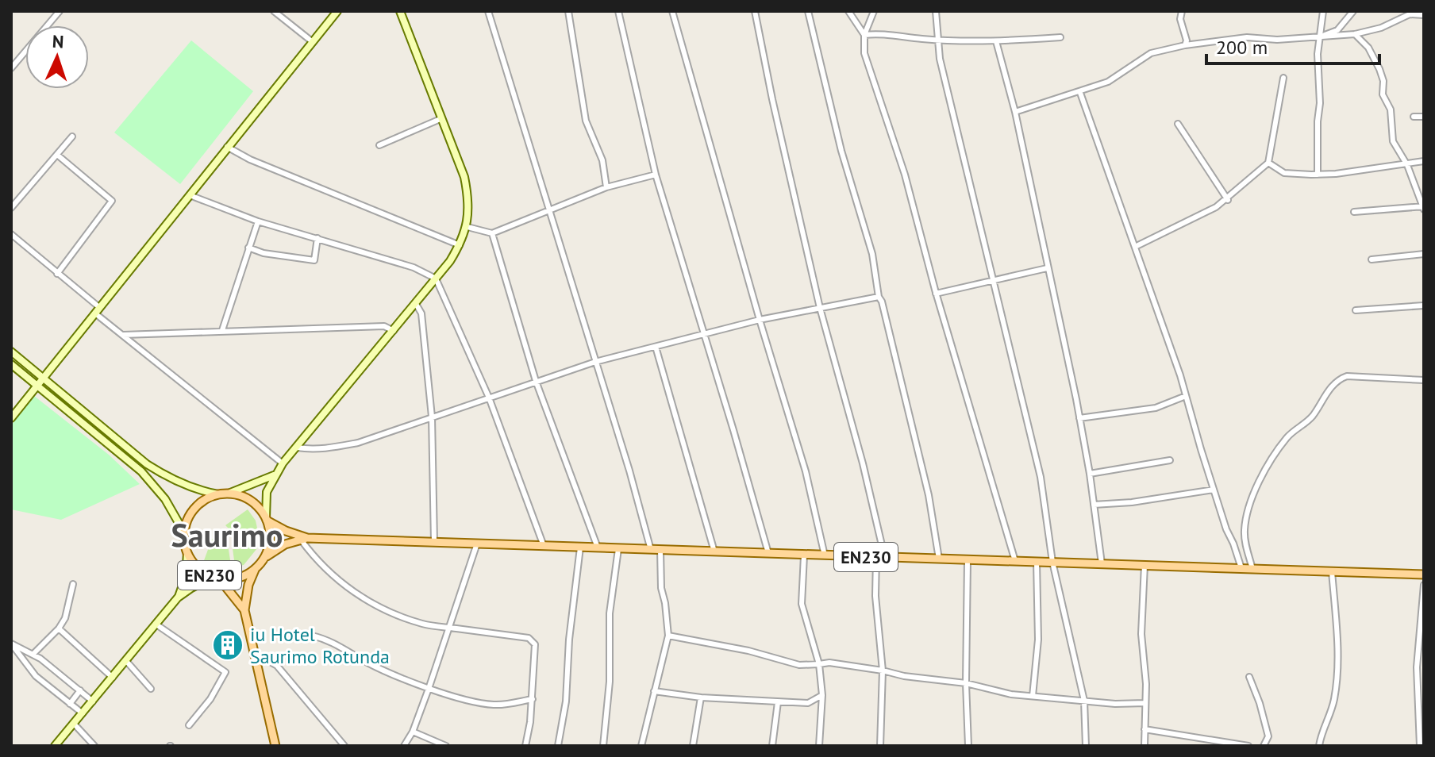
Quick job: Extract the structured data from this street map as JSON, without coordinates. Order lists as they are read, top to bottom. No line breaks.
{"streets":{"main road":["EN230"]},"districts":["Saurimo"],"places":{"building":["iu Hotel Saurimo Rotunda"]},"scale_bar":"200 m","north":"top"}
